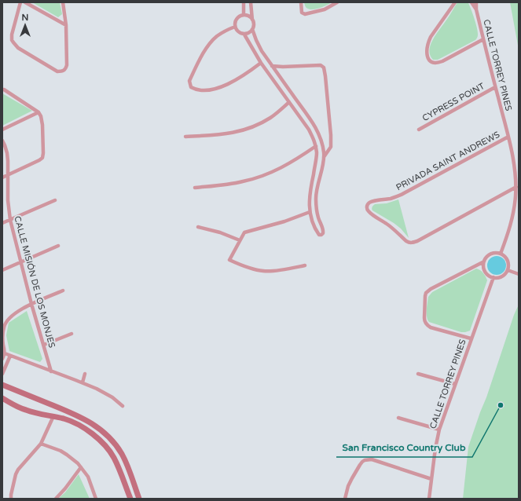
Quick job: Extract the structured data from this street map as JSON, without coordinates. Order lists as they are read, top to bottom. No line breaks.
{"streets":{"street":["CALLE TORREY PINES","CYPRESS POINT","PRIVADA SAINT ANDREWS","CALLE MISIÓN DE LOS MONJES"]},"crossings":[["CALLE TORREY PINES","CYPRESS POINT"],["CALLE TORREY PINES","PRIVADA SAINT ANDREWS"]],"places":["San Francisco Country Club"],"north":"top"}
